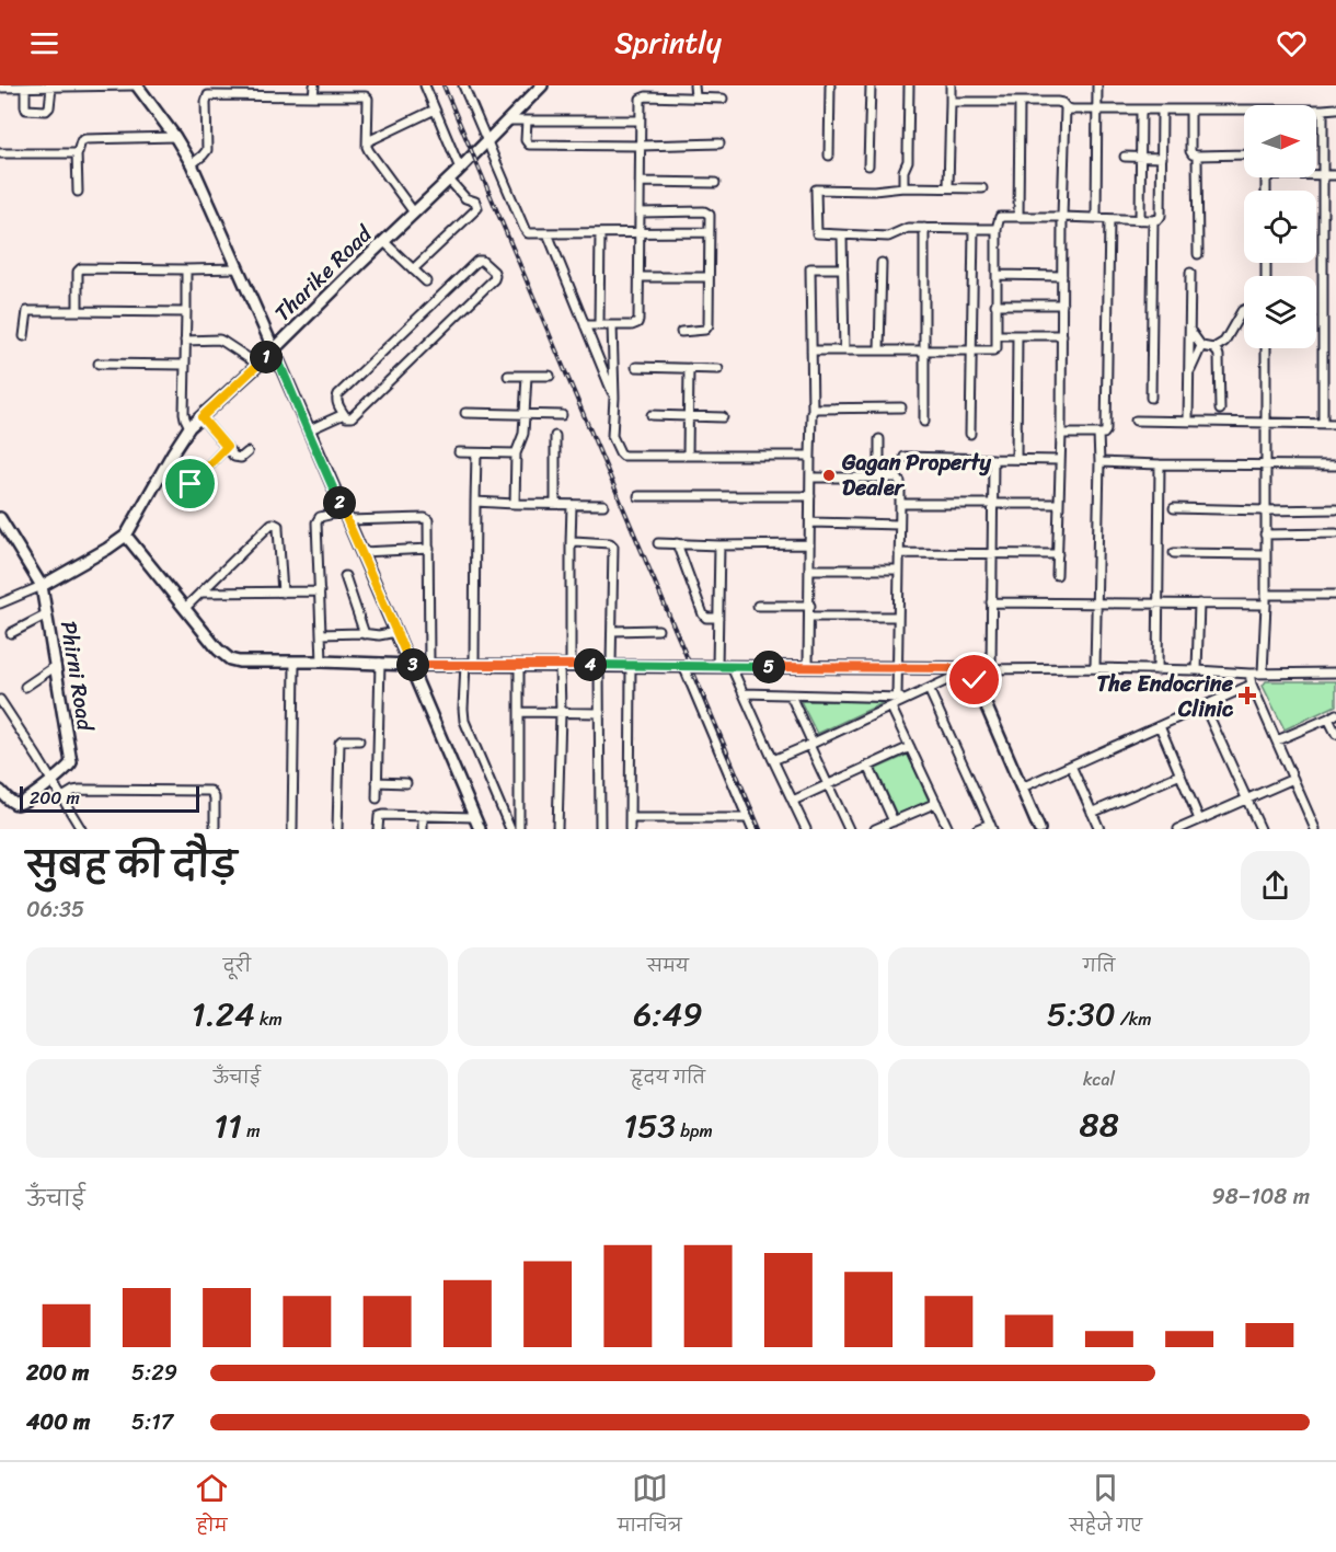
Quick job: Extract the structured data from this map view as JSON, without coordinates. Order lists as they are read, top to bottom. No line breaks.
{"streets":{"street":["Tharike Road","Phirni Road"]},"crossings":[["Tharike Road","Phirni Road"]],"places":{"other":["Gagan Property Dealer"],"health":["The Endocrine Clinic"]},"scale_bar":"200 m","north":"right","page":{"header":"Sprintly","pins":["1","2","3","4","5"],"scale":"200 m","heading":["सुबह की दौड़","06:35"],"stats":[["दूरी","1.24 km"],["समय","6:49"],["गति","5:30 /km"],["ऊँचाई","11 m"],["हृदय गति","153 bpm"],["kcal","88"]],"chart":["ऊँचाई","98–108 m"],"list":[{"name":"200 m","note":"5:29"},{"name":"400 m","note":"5:17"}],"tabs":["होम","मानचित्र","सहेजे गए"]}}
